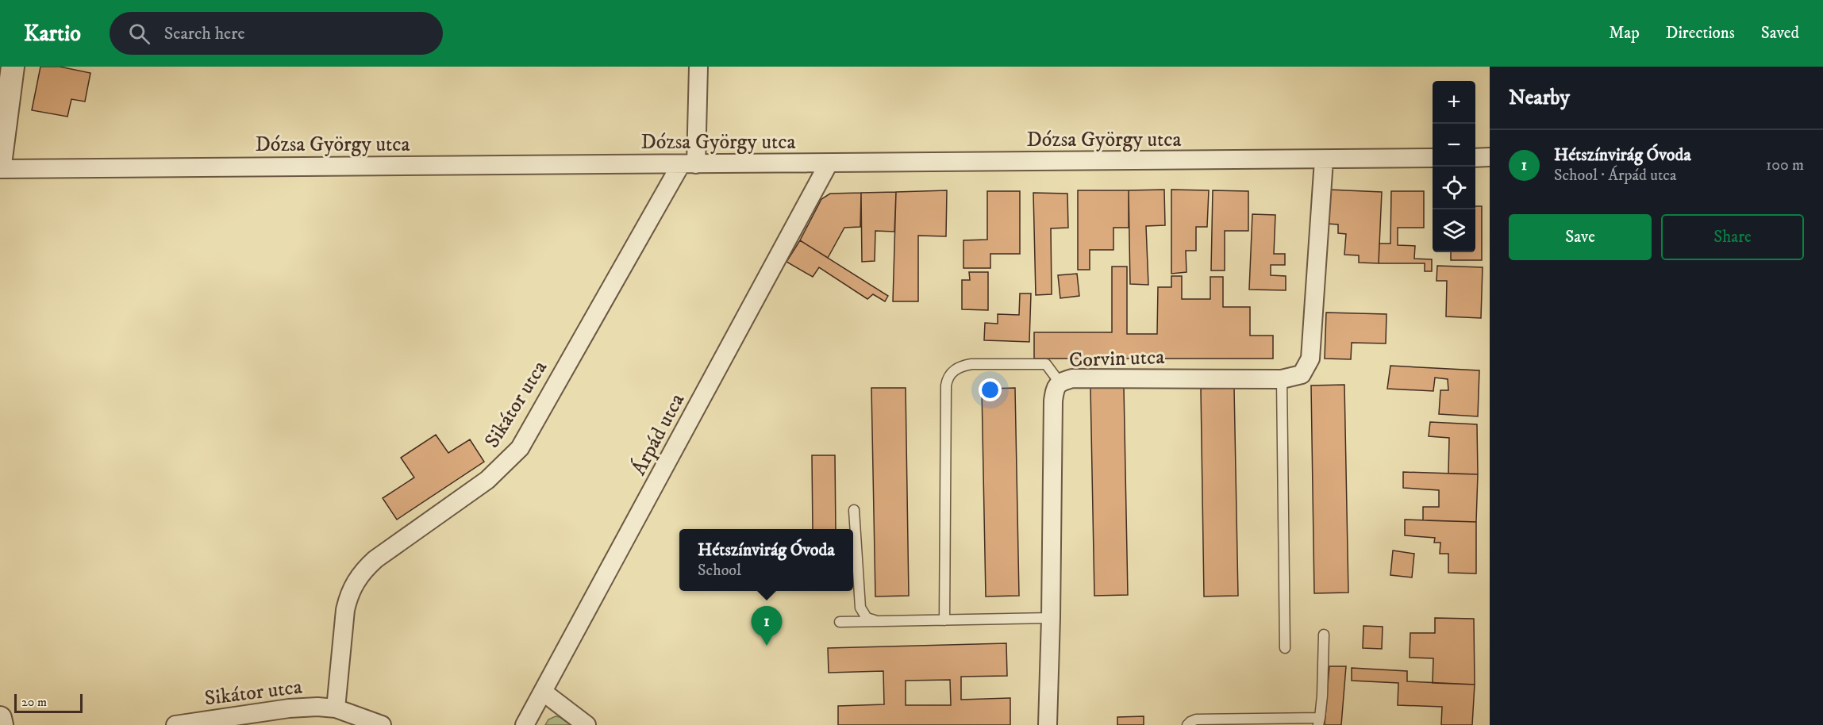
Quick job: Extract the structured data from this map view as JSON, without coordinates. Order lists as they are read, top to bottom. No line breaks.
{"streets":{"street":["Dózsa György utca","Corvin utca","Sikátor utca","Árpád utca"]},"crossings":[["Dózsa György utca","Corvin utca"],["Dózsa György utca","Sikátor utca"],["Dózsa György utca","Árpád utca"]],"scale_bar":"20 m","page":{"header":"Kartio","search":"Search here","nav":["Map","Directions","Saved"],"heading":"Nearby","map_buttons":["+","−"],"list":[{"mark":"1","name":"Hétszínvirág Óvoda","note":"School · Árpád utca","value":"100 m"}],"buttons":["Save","Share"],"popup":["Hétszínvirág Óvoda","School"],"pins":"1","scale":"20 m"}}
